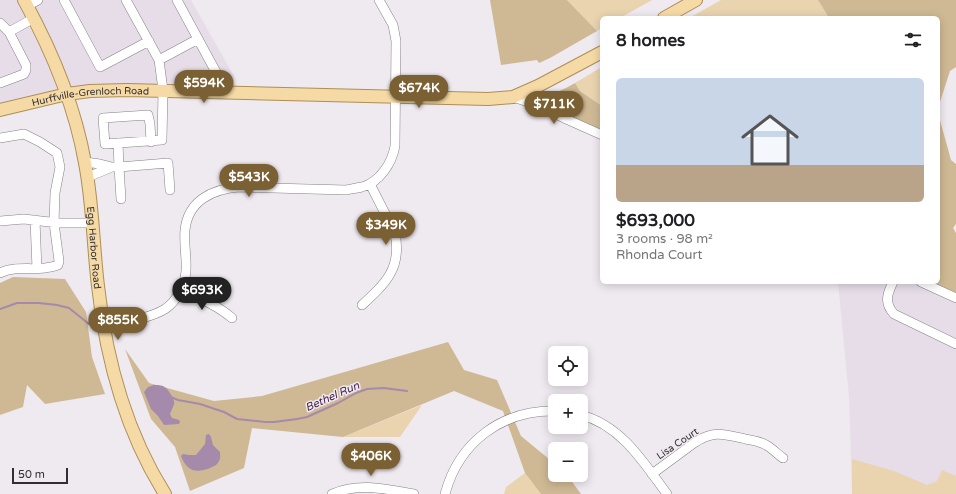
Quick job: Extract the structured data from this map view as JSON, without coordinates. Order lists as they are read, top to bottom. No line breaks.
{"streets":{"main road":["Hurffville-Grenloch Road","Egg Harbor Road"],"street":["Lisa Court"]},"crossings":[["Hurffville-Grenloch Road","Egg Harbor Road"]],"water":["Bethel Run"],"scale_bar":"50 m","page":{"heading":"8 homes","list":[{"name":"$693,000","note":"3 rooms · 98 m² · Rhonda Court"}],"price":["$594K","$674K","$711K","$543K","$349K","$693K","$855K","$406K"],"map_buttons":["+","−"],"scale":"50 m"}}
